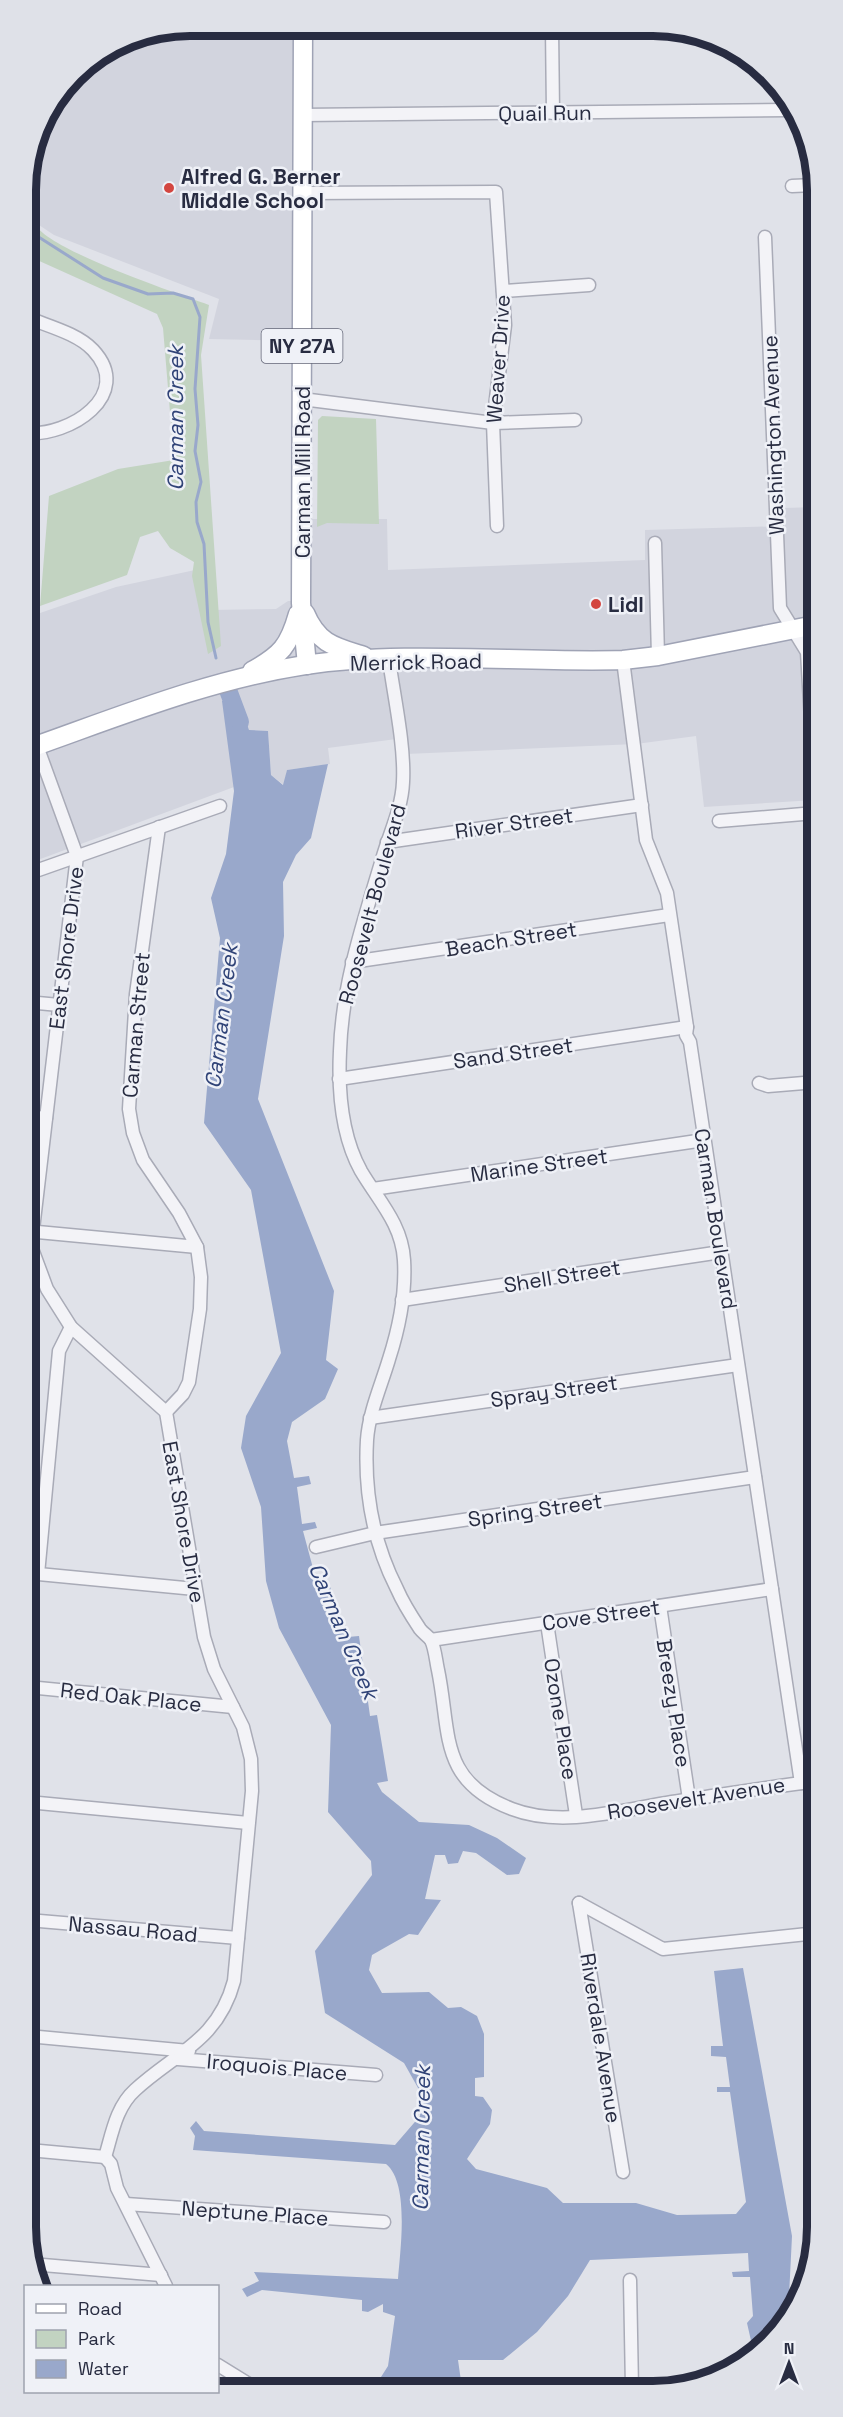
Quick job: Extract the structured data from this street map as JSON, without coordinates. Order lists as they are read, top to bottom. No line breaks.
{"streets":{"main road":["NY 27A","Carman Mill Road","Merrick Road"],"street":["Quail Run","Weaver Drive","Washington Avenue","River Street","Roosevelt Boulevard","Beach Street","East Shore Drive","Carman Street","Sand Street","Marine Street","Carman Boulevard","Shell Street","Spray Street","Spring Street","Cove Street","Red Oak Place","Breezy Place","Ozone Place","Roosevelt Avenue","Nassau Road","Riverdale Avenue","Iroquois Place","Neptune Place"]},"crossings":[["Quail Run","Carman Mill Road"],["Weaver Drive","Carman Mill Road"],["Washington Avenue","Merrick Road"],["Carman Mill Road","Merrick Road"],["Merrick Road","Roosevelt Boulevard"],["Merrick Road","Carman Boulevard"],["River Street","Roosevelt Boulevard"],["River Street","Carman Boulevard"],["Roosevelt Boulevard","Beach Street"],["Roosevelt Boulevard","Sand Street"],["Roosevelt Boulevard","Marine Street"],["Roosevelt Boulevard","Shell Street"],["Roosevelt Boulevard","Spray Street"],["Roosevelt Boulevard","Spring Street"],["Roosevelt Boulevard","Cove Street"],["Roosevelt Boulevard","Ozone Place"],["Roosevelt Boulevard","Roosevelt Avenue"],["Beach Street","Carman Boulevard"],["East Shore Drive","Carman Street"],["East Shore Drive","Red Oak Place"],["East Shore Drive","Nassau Road"],["East Shore Drive","Iroquois Place"],["Sand Street","Carman Boulevard"],["Marine Street","Carman Boulevard"],["Carman Boulevard","Shell Street"],["Carman Boulevard","Spray Street"],["Carman Boulevard","Spring Street"],["Carman Boulevard","Cove Street"],["Carman Boulevard","Roosevelt Avenue"],["Cove Street","Breezy Place"],["Cove Street","Ozone Place"],["Breezy Place","Roosevelt Avenue"],["Ozone Place","Roosevelt Avenue"]],"water":["Carman Creek"],"places":["Alfred G. Berner Middle School","Lidl"],"legend":["Road","Park","Water"],"north":"top"}
